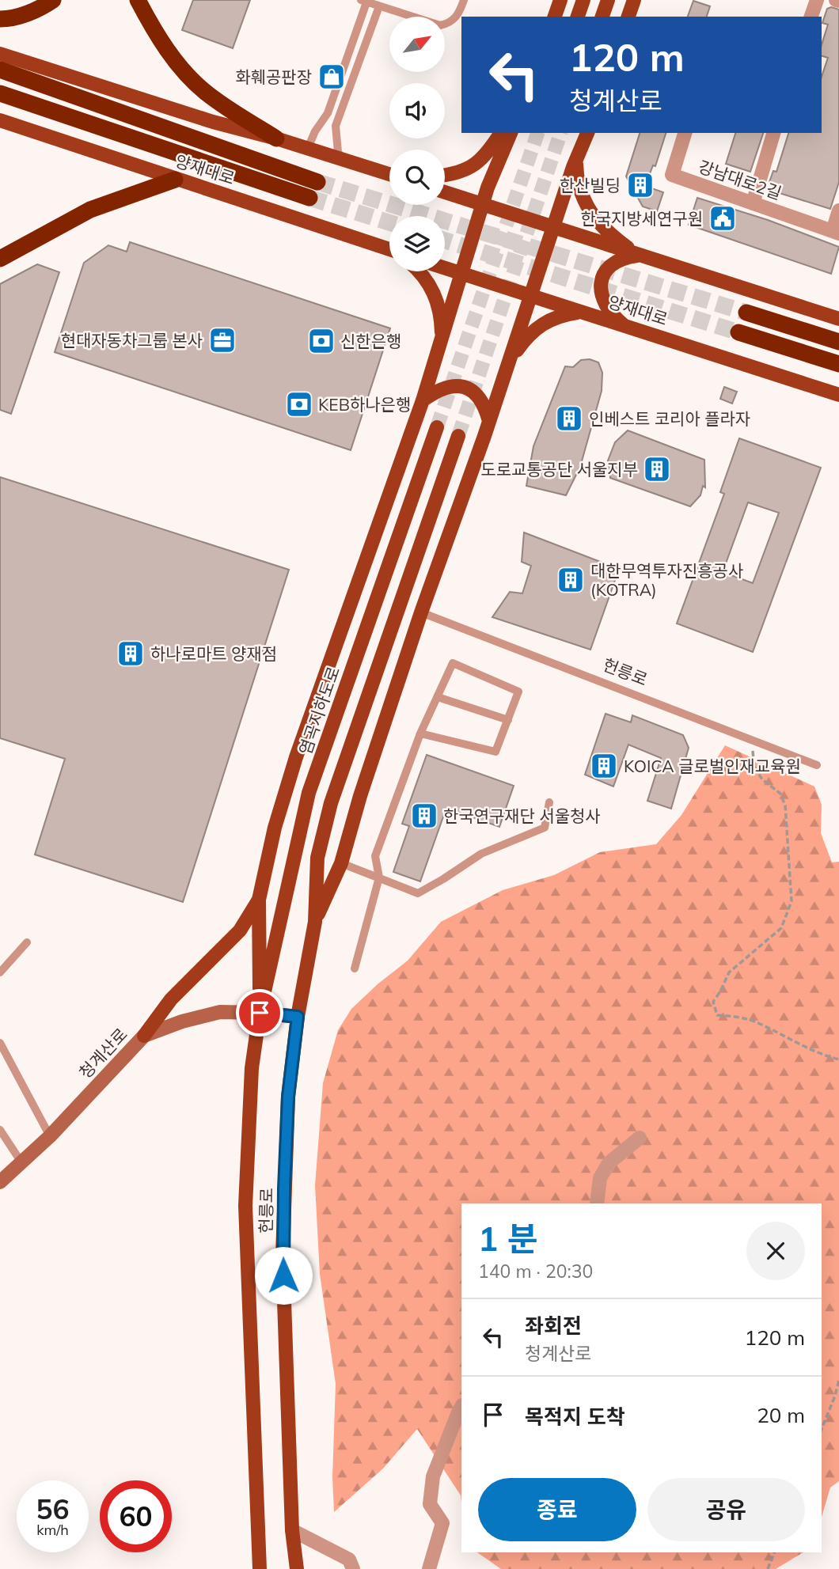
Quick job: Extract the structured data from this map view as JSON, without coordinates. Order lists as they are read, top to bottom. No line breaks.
{"streets":{"highway":["양재대로"],"main road":["헌릉로","염곡지하도로","청계산로"],"street":["강남대로2길"]},"crossings":[["헌릉로","염곡지하도로"],["헌릉로","청계산로"],["염곡지하도로","청계산로"]],"places":{"shop":["화훼공판장"],"building":["한산빌딩","인베스트 코리아 플라자","도로교통공단 서울지부","대한무역투자진흥공사 (KOTRA)","하나로마트 양재점","KOICA 글로벌인재교육원","한국연구재단 서울청사"],"public building":["한국지방세연구원"],"office":["현대자동차그룹 본사"],"bank":["신한은행","KEB하나은행"]},"north":"top right","page":{"turn":["120 m","청계산로"],"heading":["1 분","140 m · 20:30"],"list":[{"name":"좌회전","note":"청계산로","value":"120 m"},{"name":"목적지 도착","value":"20 m"}],"buttons":["종료","공유"],"speed":"56 km/h","limit":"60"}}
